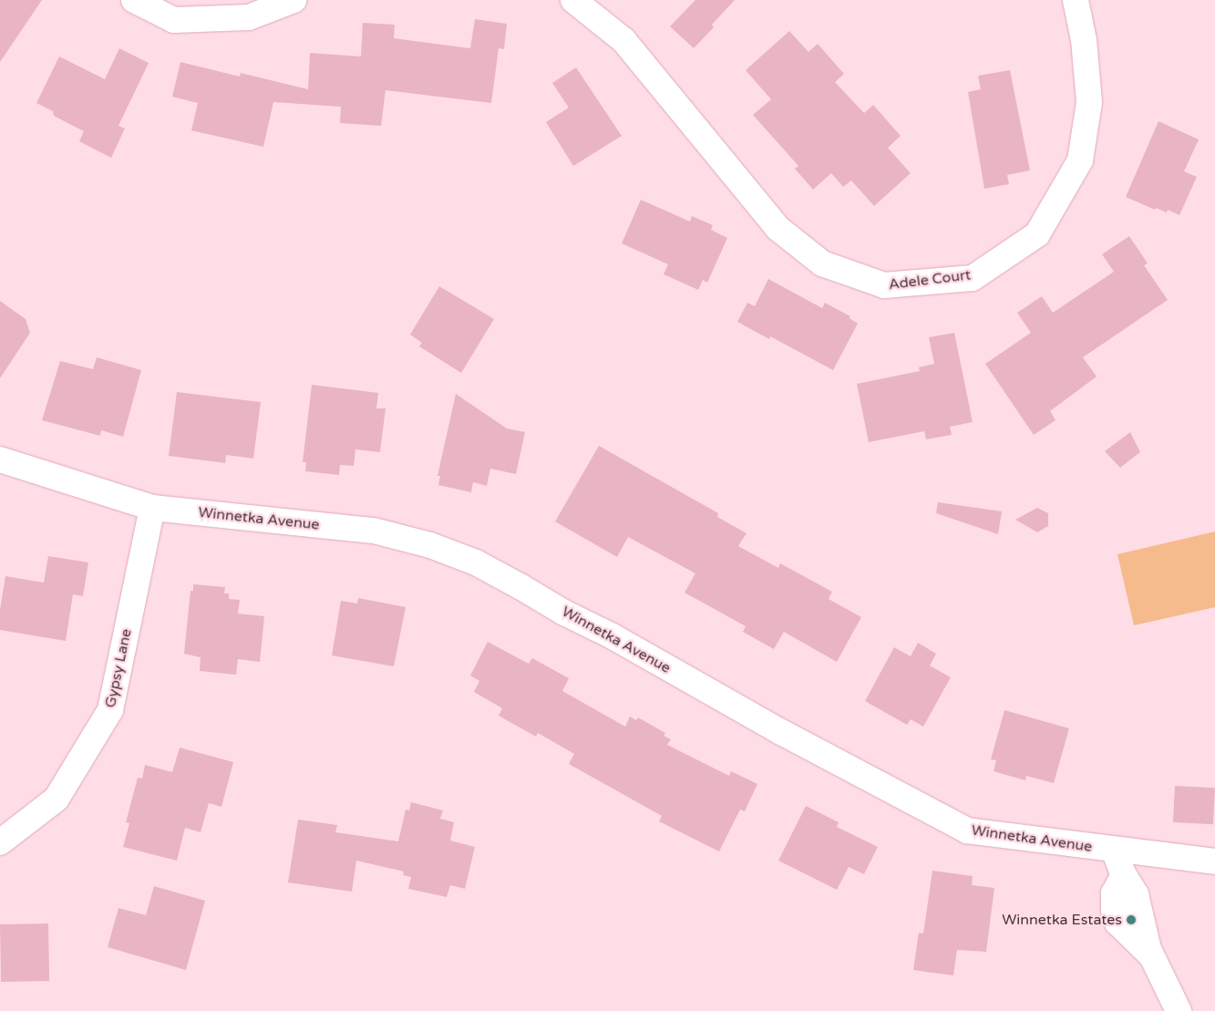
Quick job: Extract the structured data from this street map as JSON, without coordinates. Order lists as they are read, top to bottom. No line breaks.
{"streets":{"street":["Adele Court","Winnetka Avenue","Gypsy Lane"]},"crossings":[["Winnetka Avenue","Gypsy Lane"]],"places":["Winnetka Estates"]}
